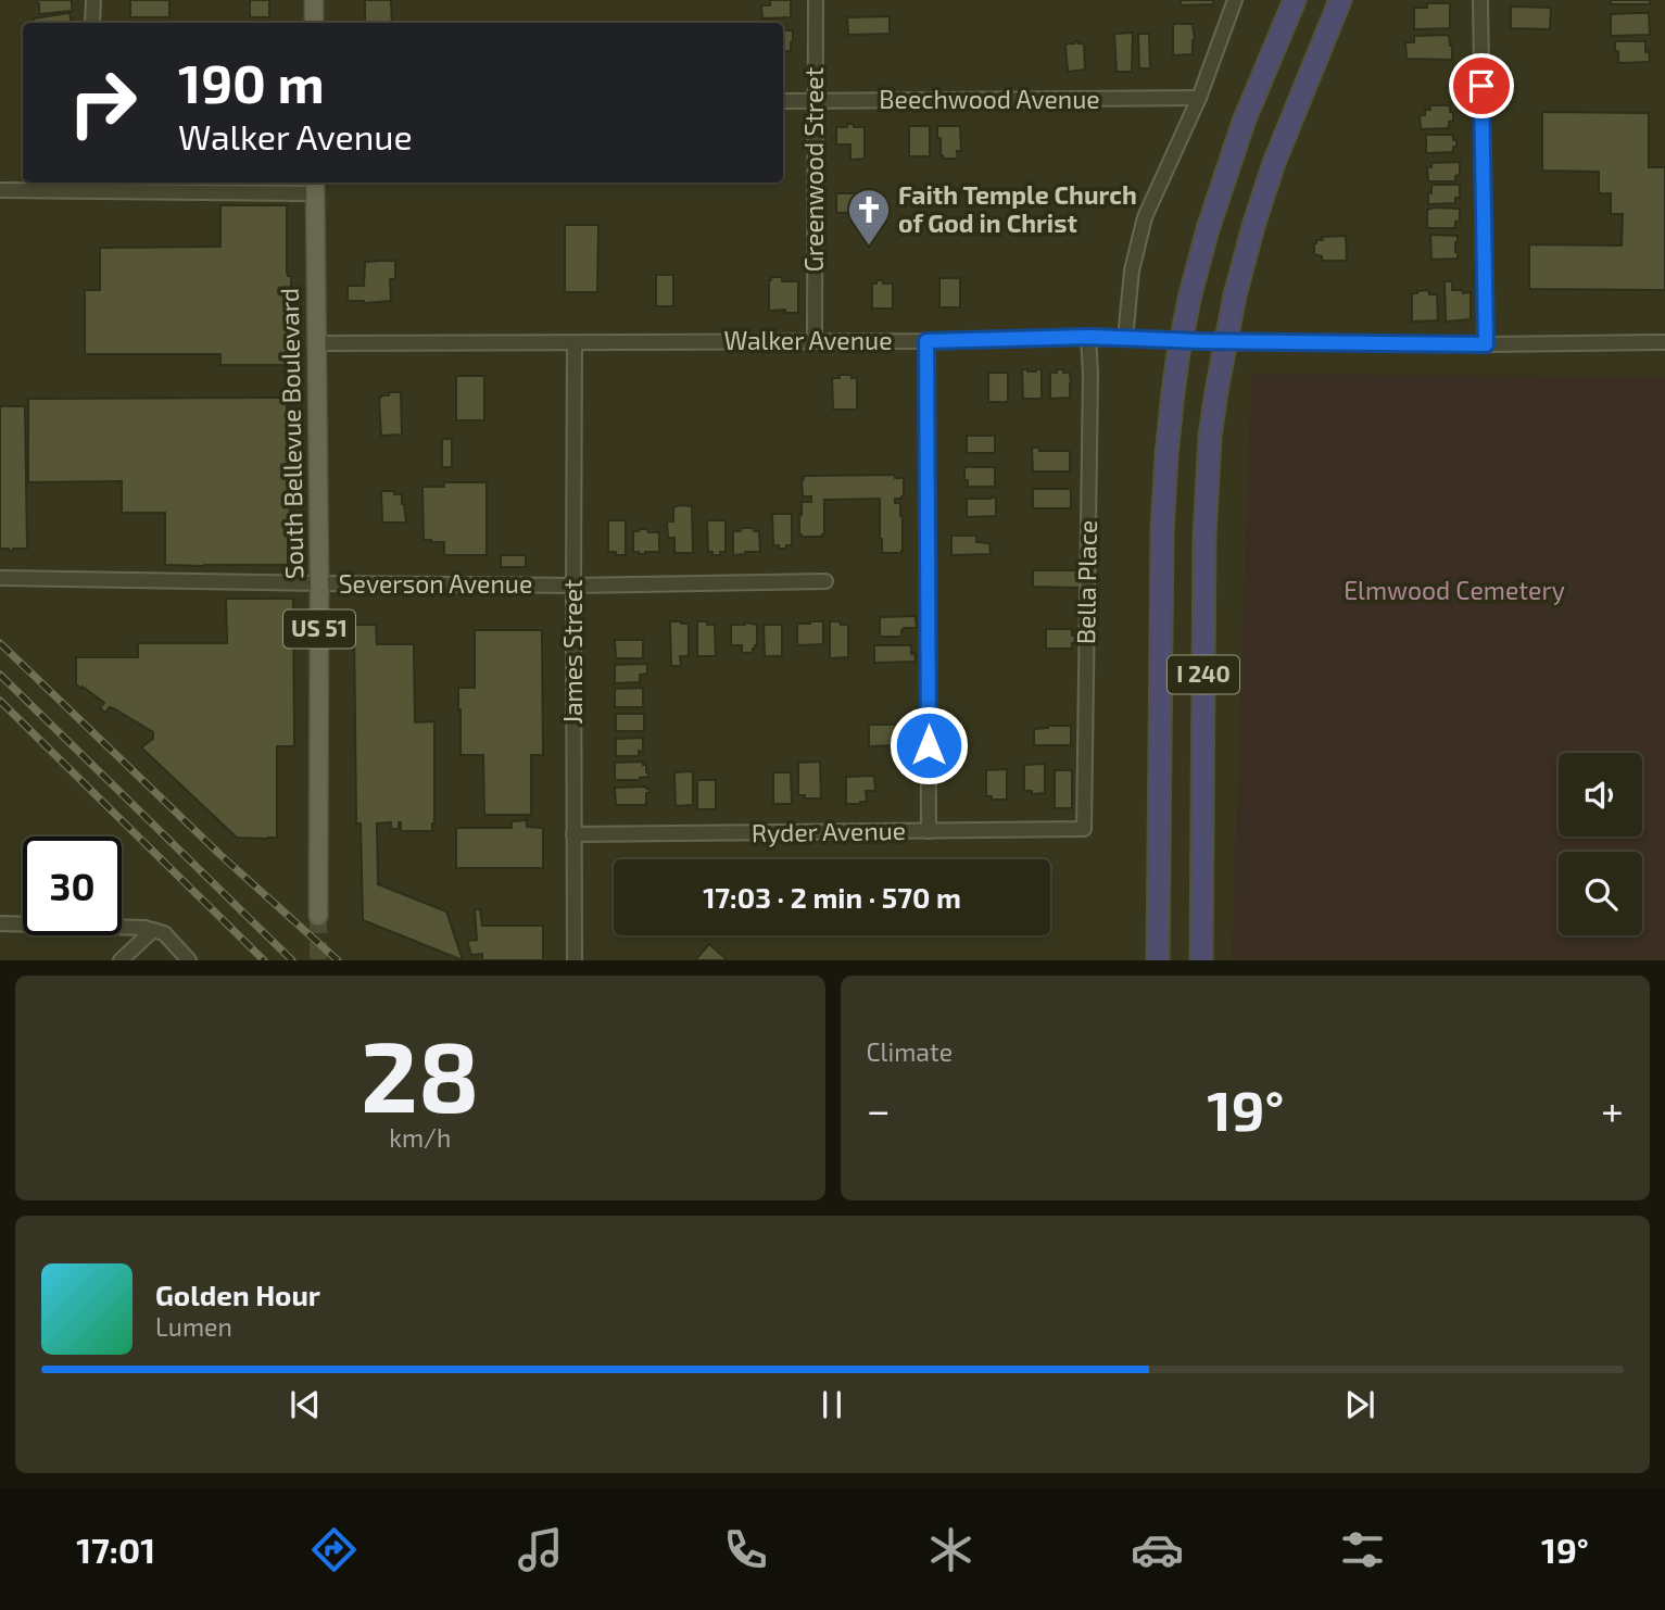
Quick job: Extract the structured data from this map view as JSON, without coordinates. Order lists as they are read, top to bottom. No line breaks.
{"streets":{"highway":["I 240"],"main road":["South Bellevue Boulevard","US 51"],"street":["Beechwood Avenue","Greenwood Street","Walker Avenue","Bella Place","Severson Avenue","James Street","Ryder Avenue"]},"crossings":[["Beechwood Avenue","Greenwood Street"],["Greenwood Street","Walker Avenue"],["Walker Avenue","South Bellevue Boulevard"],["Walker Avenue","Bella Place"],["Walker Avenue","James Street"],["South Bellevue Boulevard","Severson Avenue"],["Bella Place","Ryder Avenue"],["Severson Avenue","James Street"],["James Street","Ryder Avenue"]],"parks":["Elmwood Cemetery"],"places":{"church":["Faith Temple Church of God in Christ"]},"page":{"turn":["190 m","Walker Avenue"],"limit":"30","trip":"17:03 · 2 min · 570 m","tile":[["28","km/h"],"Climate"],"heat":["−","19°","+"],"song":["Golden Hour","Lumen"],"tabs":["17:01","19°"]}}
